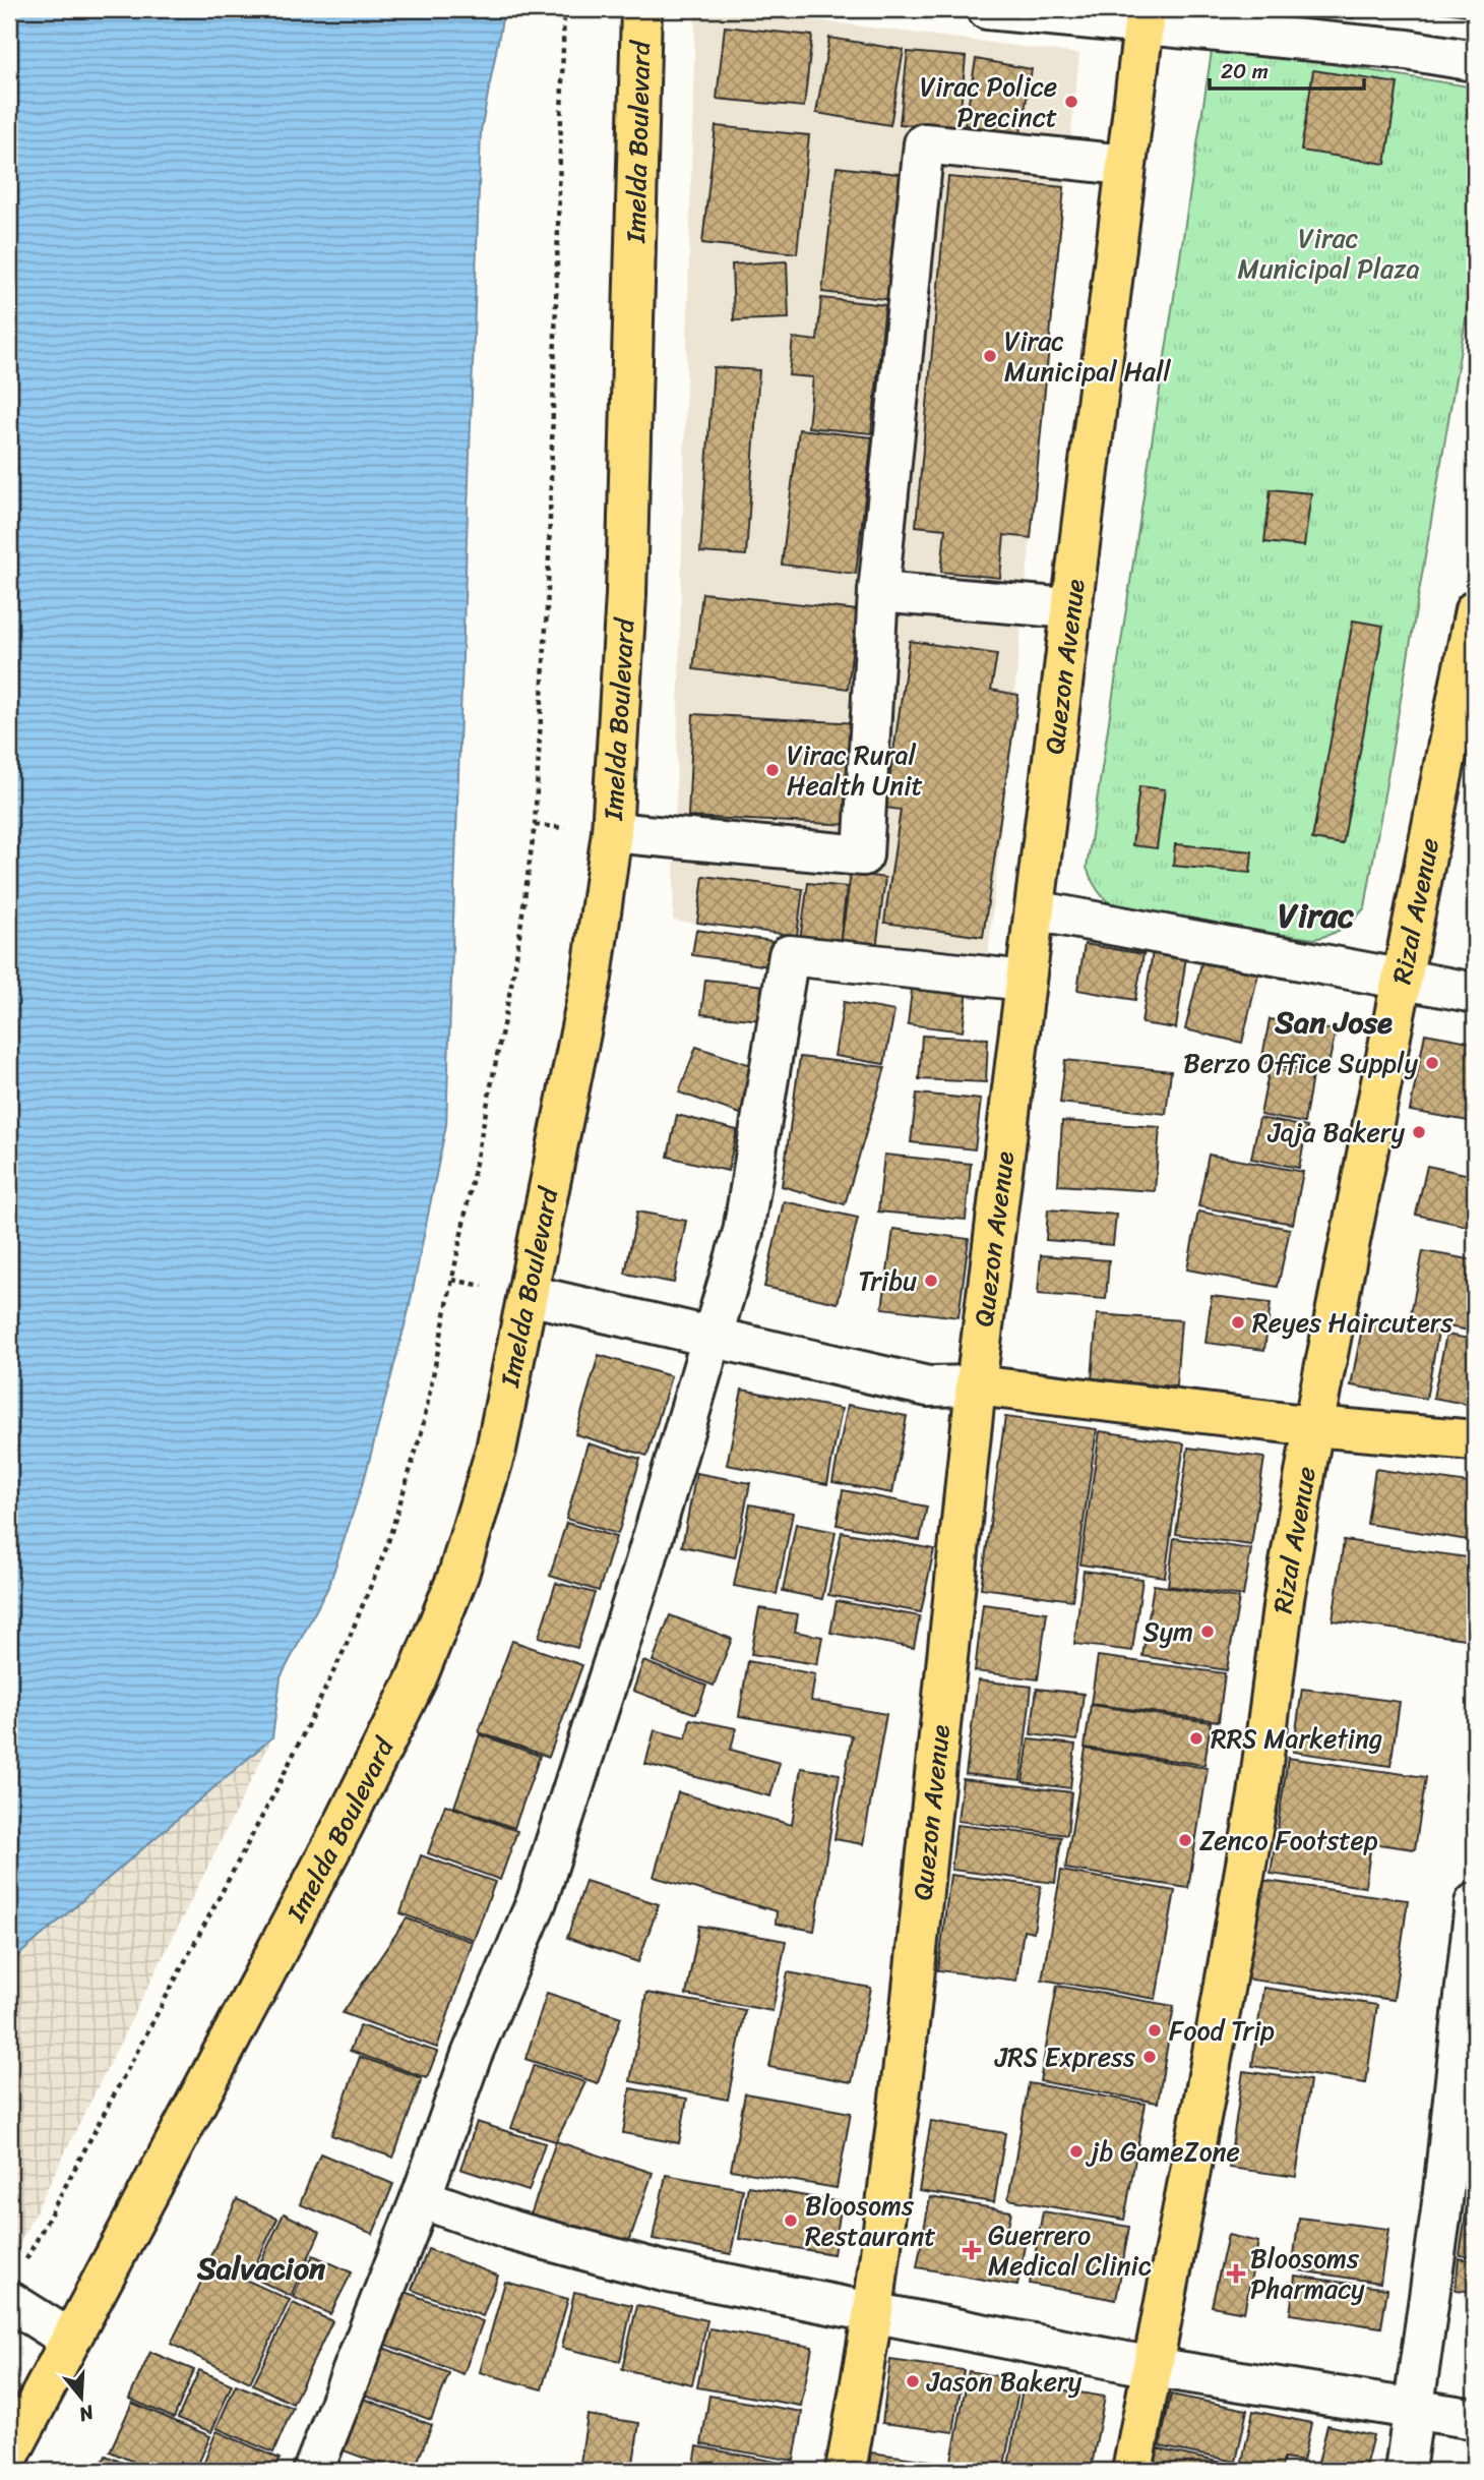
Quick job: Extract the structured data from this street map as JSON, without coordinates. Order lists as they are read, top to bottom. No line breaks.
{"streets":{"main road":["Imelda Boulevard","Quezon Avenue","Rizal Avenue"]},"districts":["Virac","San Jose","Salvacion"],"parks":["Virac Municipal Plaza"],"places":{"other":["Virac Police Precinct","Virac Municipal Hall","Virac Rural Health Unit","Berzo Office Supply","Jaja Bakery","Tribu","Reyes Haircuters","Sym","RRS Marketing","Zenco Footstep","Food Trip","JRS Express","jb GameZone","Bloosoms Restaurant","Jason Bakery"],"health":["Guerrero Medical Clinic","Bloosoms Pharmacy"]},"scale_bar":"20 m","north":"bottom"}
